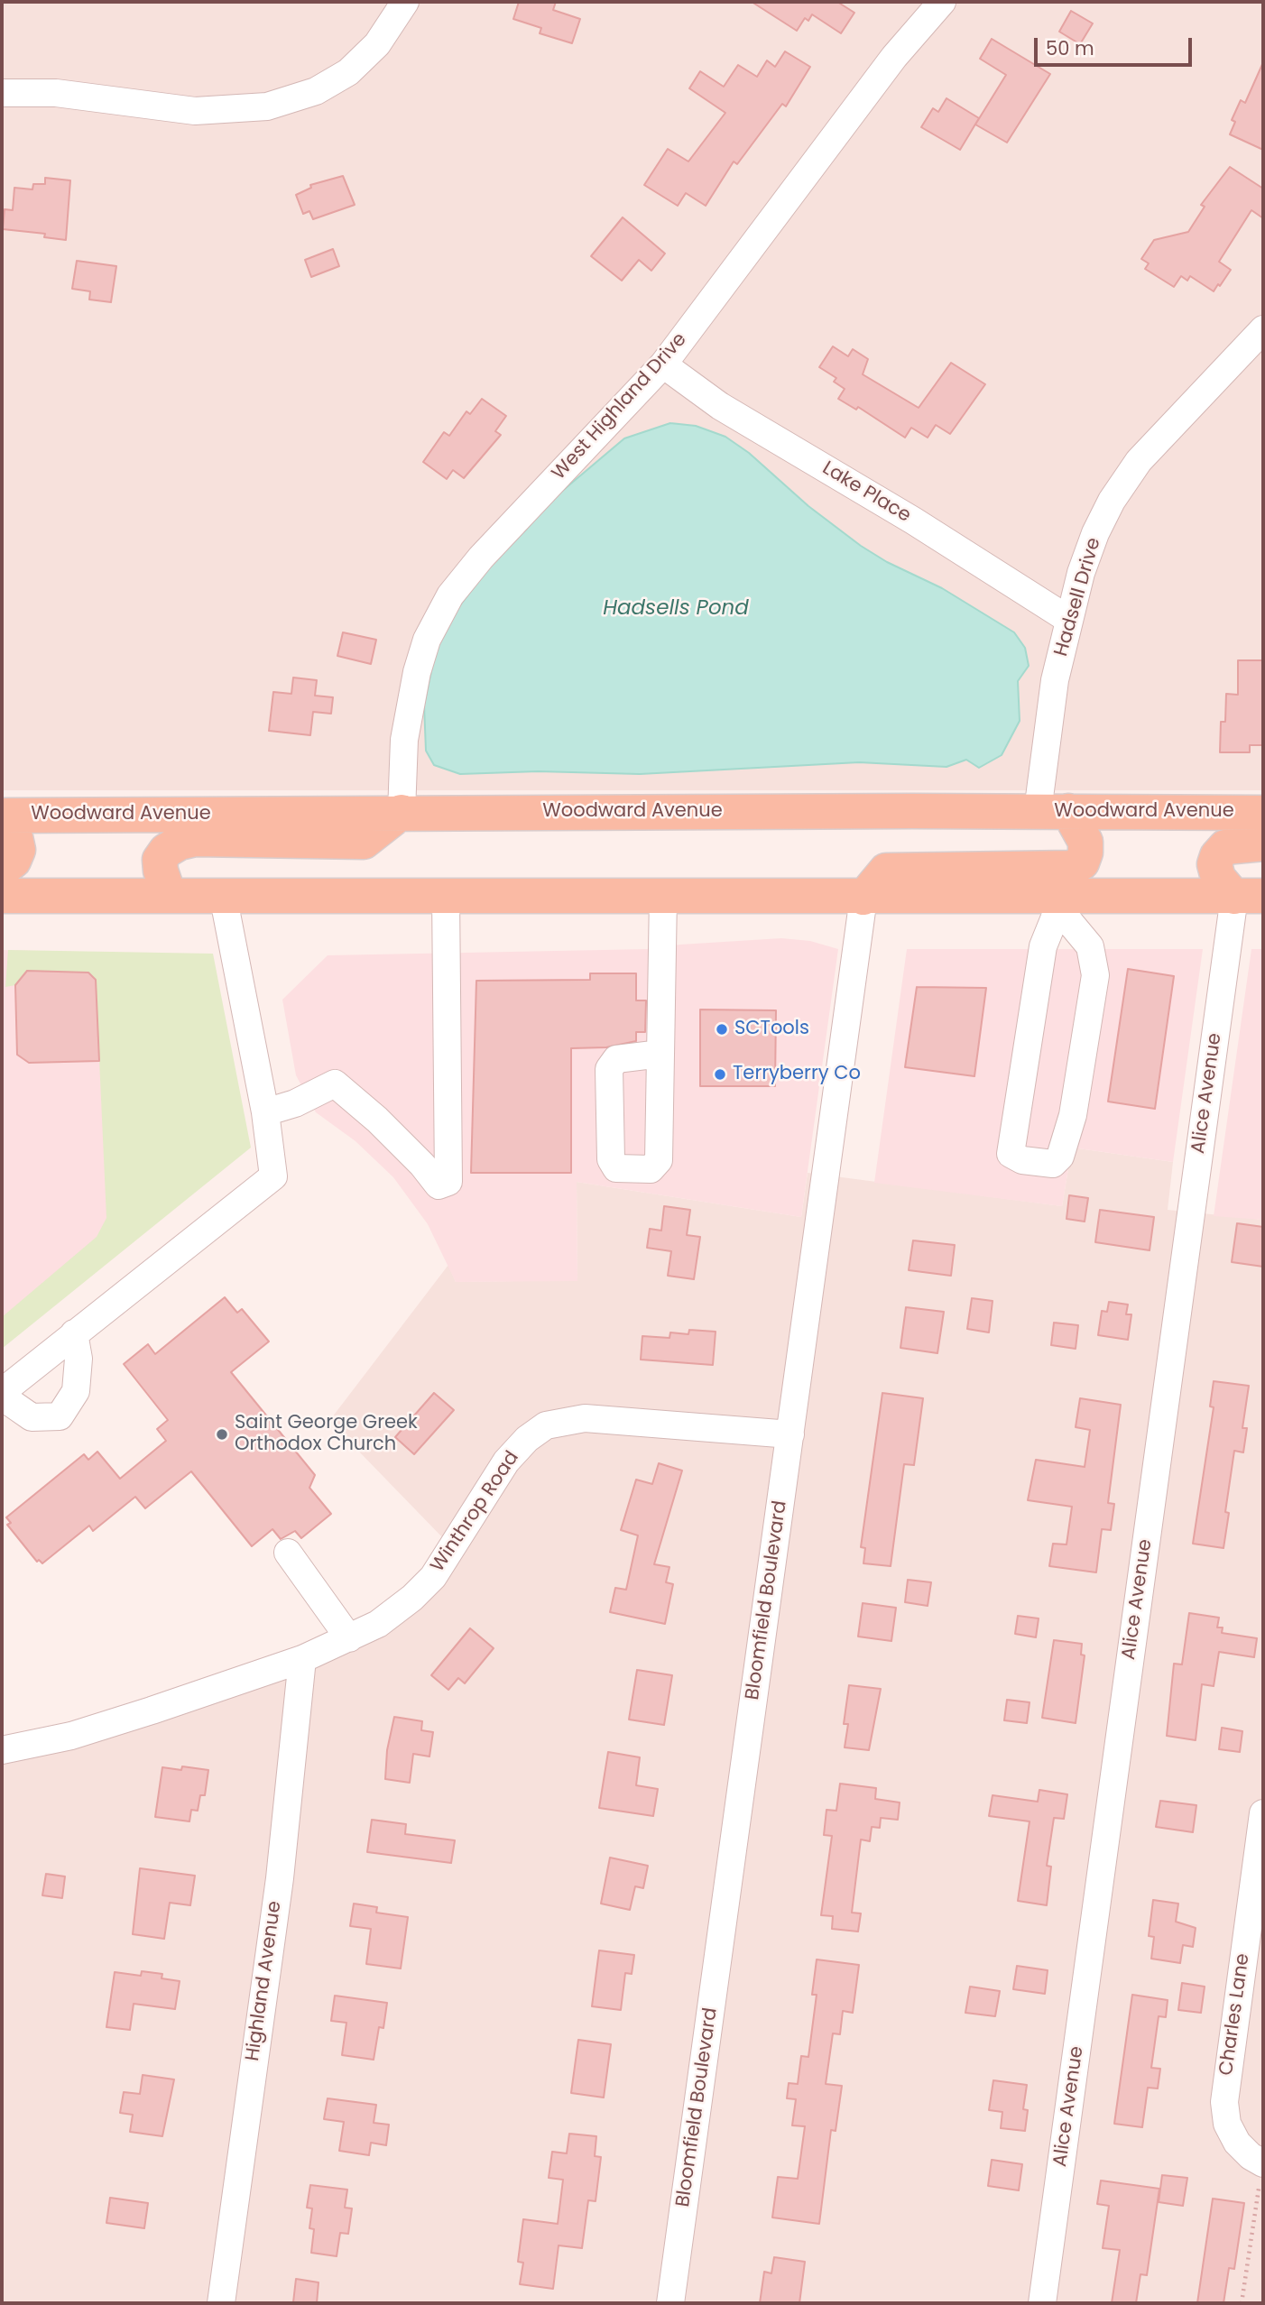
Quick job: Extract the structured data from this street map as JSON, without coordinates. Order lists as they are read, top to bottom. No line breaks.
{"streets":{"main road":["Woodward Avenue"],"street":["West Highland Drive","Lake Place","Hadsell Drive","Alice Avenue","Winthrop Road","Bloomfield Boulevard","Highland Avenue","Charles Lane"]},"crossings":[["West Highland Drive","Lake Place"],["West Highland Drive","Woodward Avenue"],["Lake Place","Hadsell Drive"],["Hadsell Drive","Woodward Avenue"],["Winthrop Road","Bloomfield Boulevard"],["Winthrop Road","Highland Avenue"]],"water":["Hadsells Pond"],"places":["SCTools","Terryberry Co","Saint George Greek Orthodox Church"],"scale_bar":"50 m"}
